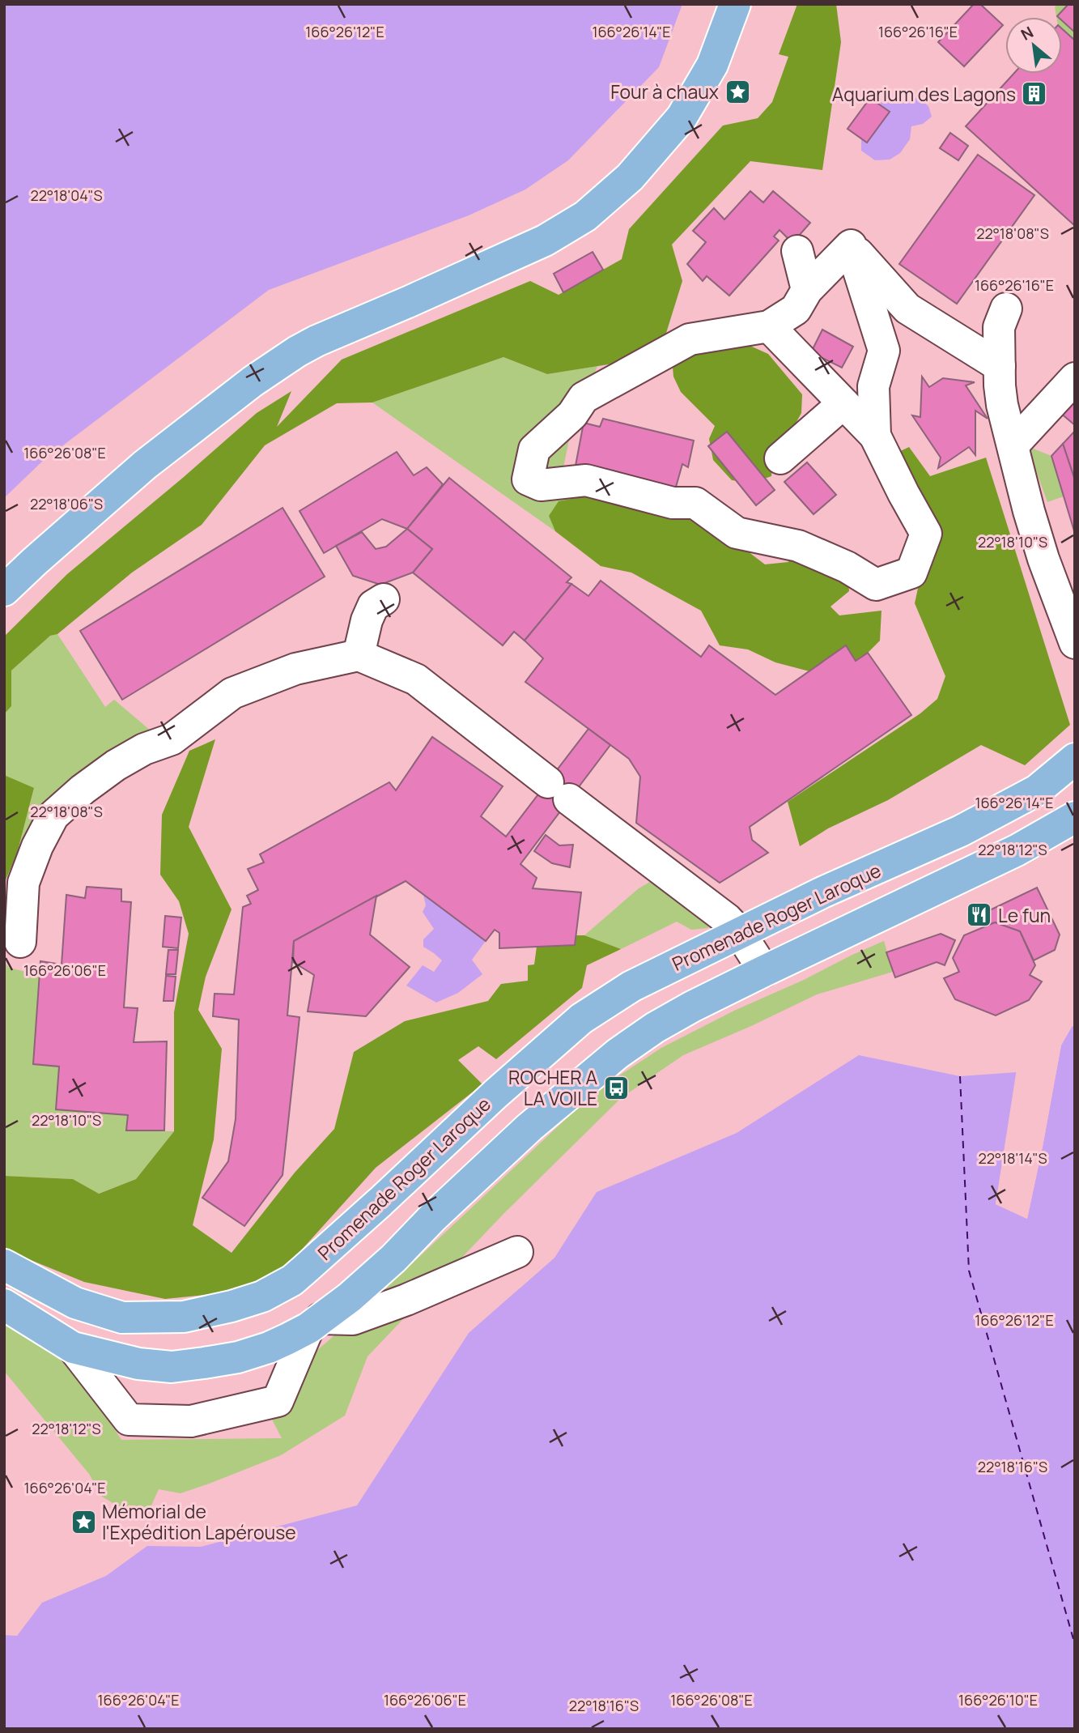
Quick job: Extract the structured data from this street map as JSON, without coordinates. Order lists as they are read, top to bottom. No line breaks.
{"streets":{"main road":["Promenade Roger Laroque"]},"places":{"place":["Four à chaux","Mémorial de l'Expédition Lapérouse"],"building":["Aquarium des Lagons"],"restaurant":["Le fun"],"bus stop":["ROCHER A LA VOILE"]},"north":"top left","coordinates":["166°26'12\"E","166°26'14\"E","166°26'16\"E","22°18'04\"S","22°18'08\"S","166°26'08\"E","22°18'06\"S","22°18'10\"S","22°18'12\"S","166°26'06\"E","22°18'14\"S","22°18'16\"S","166°26'04\"E","166°26'10\"E"]}
